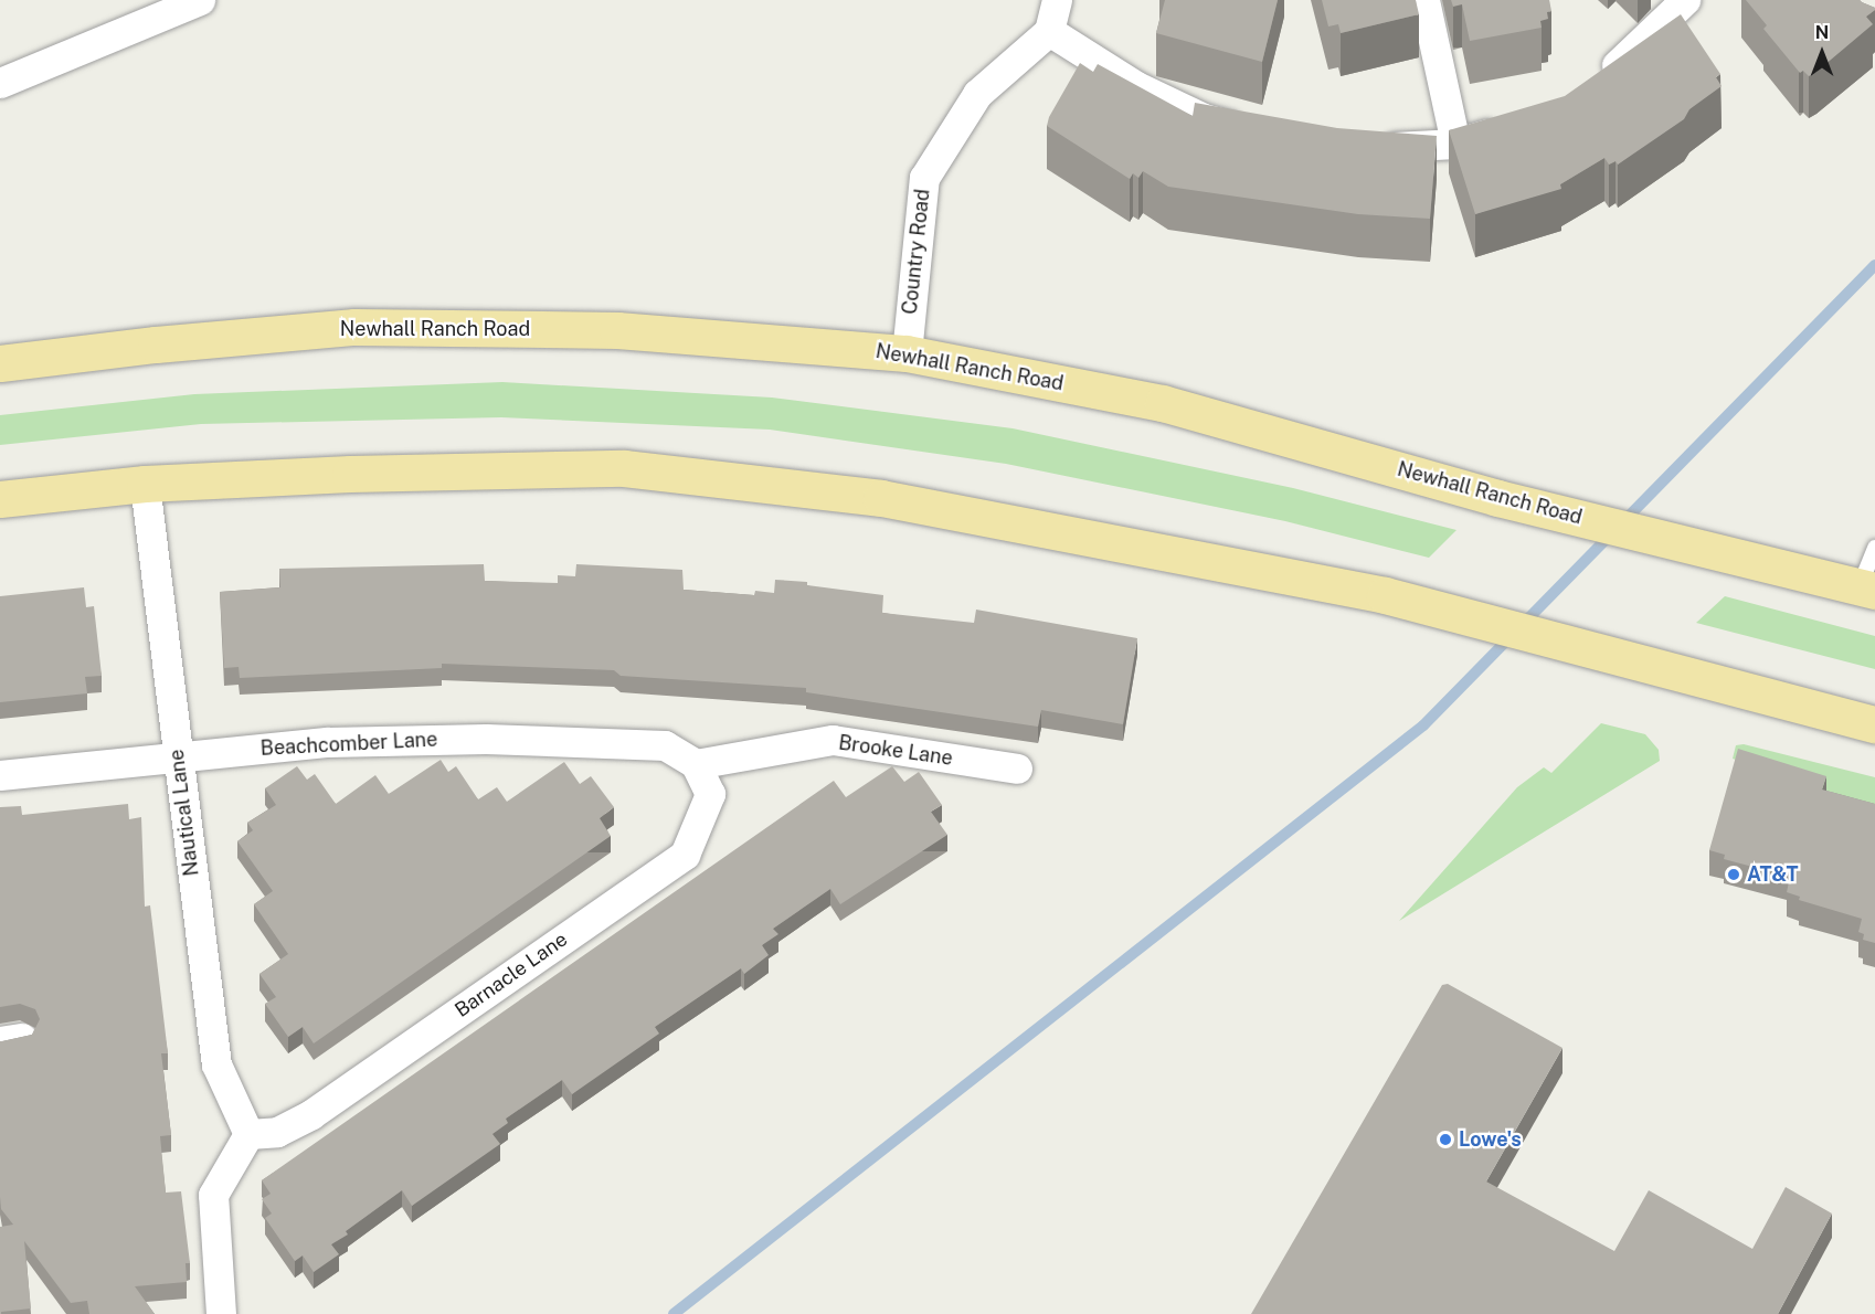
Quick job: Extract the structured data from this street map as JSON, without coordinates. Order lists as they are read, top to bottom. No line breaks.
{"streets":{"main road":["Newhall Ranch Road"],"street":["Country Road","Beachcomber Lane","Brooke Lane","Nautical Lane","Barnacle Lane"]},"crossings":[["Country Road","Newhall Ranch Road"],["Beachcomber Lane","Brooke Lane"],["Beachcomber Lane","Nautical Lane"],["Beachcomber Lane","Barnacle Lane"],["Brooke Lane","Barnacle Lane"],["Nautical Lane","Barnacle Lane"]],"places":["AT&T","Lowe's"],"north":"top"}
